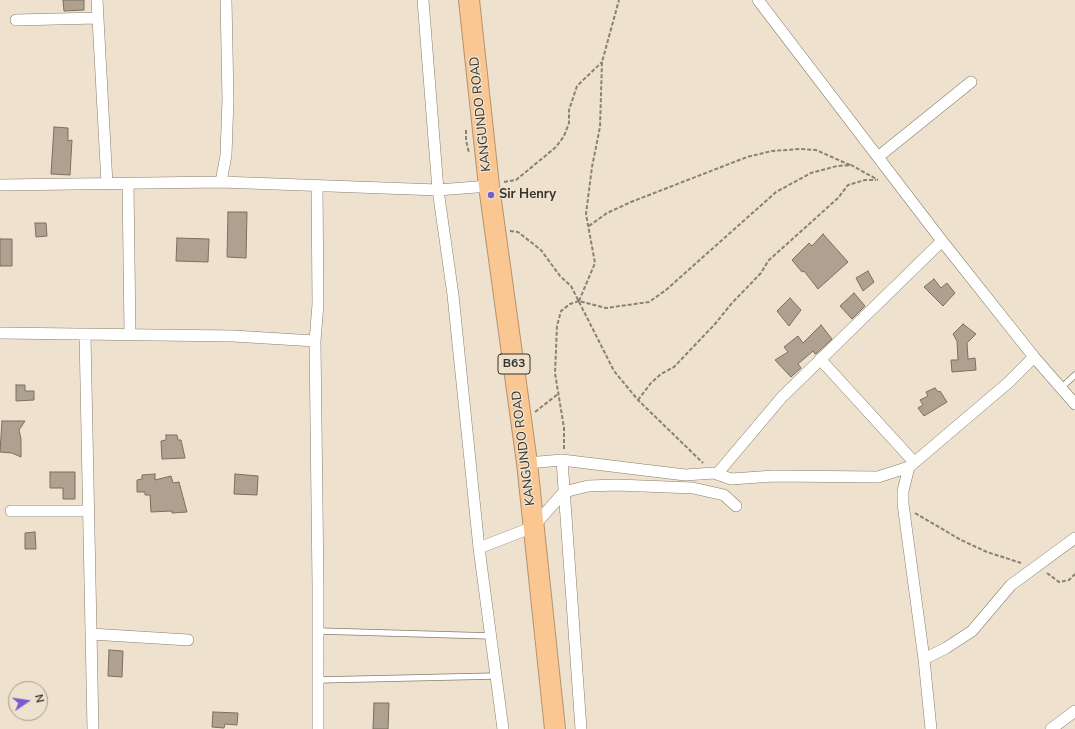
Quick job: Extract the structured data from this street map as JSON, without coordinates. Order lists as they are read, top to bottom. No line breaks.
{"streets":{"highway":["KANGUNDO ROAD","B63"]},"places":["Sir Henry"],"north":"right"}
